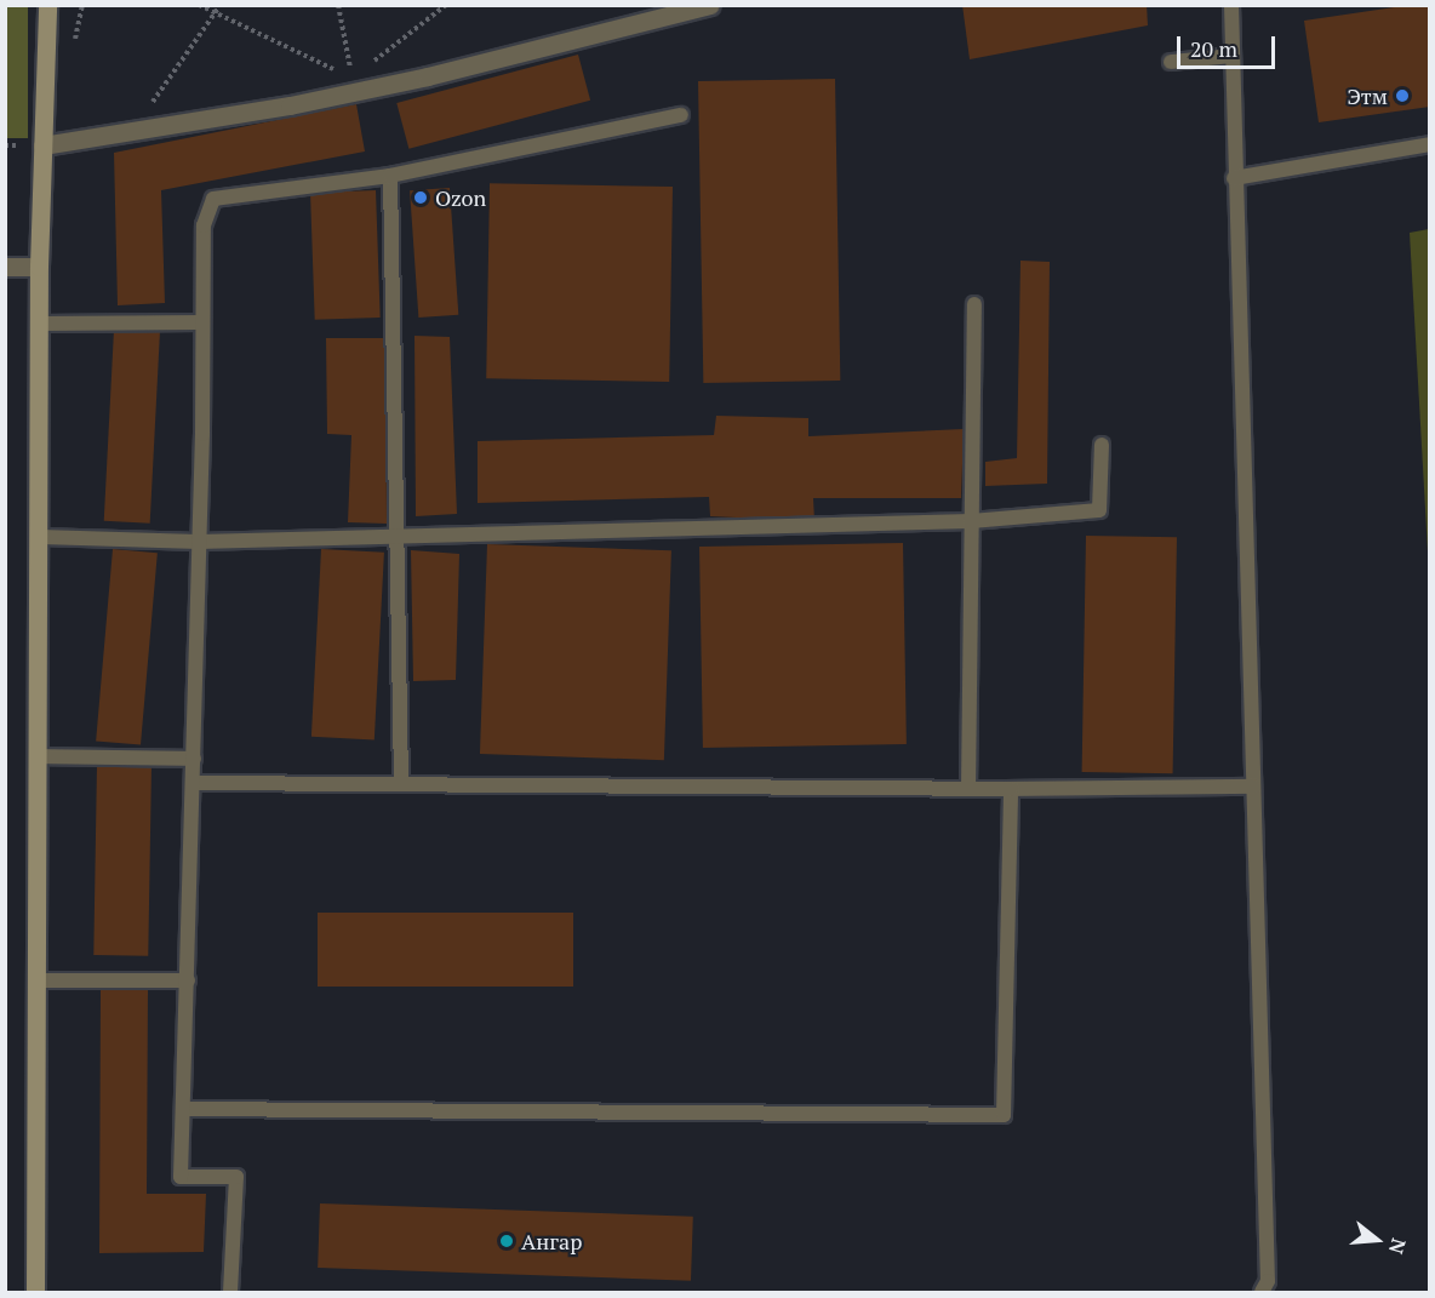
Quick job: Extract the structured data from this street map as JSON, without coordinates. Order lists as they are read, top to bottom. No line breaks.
{"places":["Этм","Ozon","Ангар"],"scale_bar":"20 m","north":"right"}
